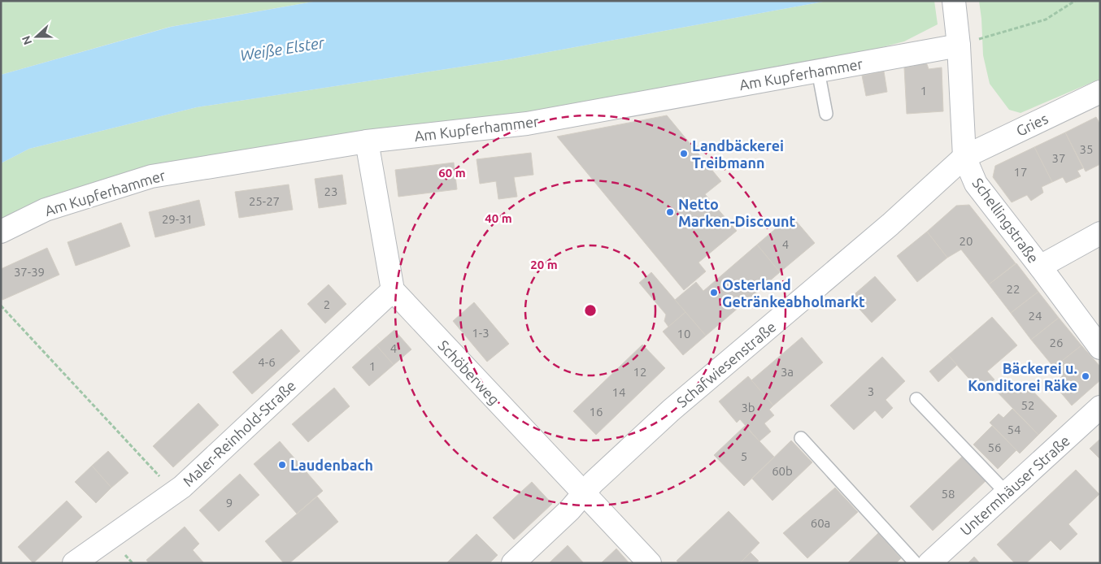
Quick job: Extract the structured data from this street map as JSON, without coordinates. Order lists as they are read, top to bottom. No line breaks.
{"streets":{"street":["Am Kupferhammer","Gries","Schellingstraße","Schafwiesenstraße","Schöberweg","Maler-Reinhold-Straße","Untermhäuser Straße"]},"crossings":[["Am Kupferhammer","Schellingstraße"],["Gries","Schellingstraße"],["Gries","Schafwiesenstraße"],["Schellingstraße","Schafwiesenstraße"],["Schafwiesenstraße","Schöberweg"],["Schöberweg","Maler-Reinhold-Straße"]],"water":["Weiße Elster"],"places":["Landbäckerei Treibmann","Netto Marken-Discount","Osterland Getränkeabholmarkt","Bäckerei u. Konditorei Räke","Laudenbach"],"house_numbers":["1","35","37","17","23","25-27","29-31","20","4","37-39","22","2","24","1-3","10","26","4","4-6","1","12","3a","3","14","52","3b","16","54","56","5","60b","58","9","60a"],"north":"left","rings":["60 m","40 m","20 m"]}
